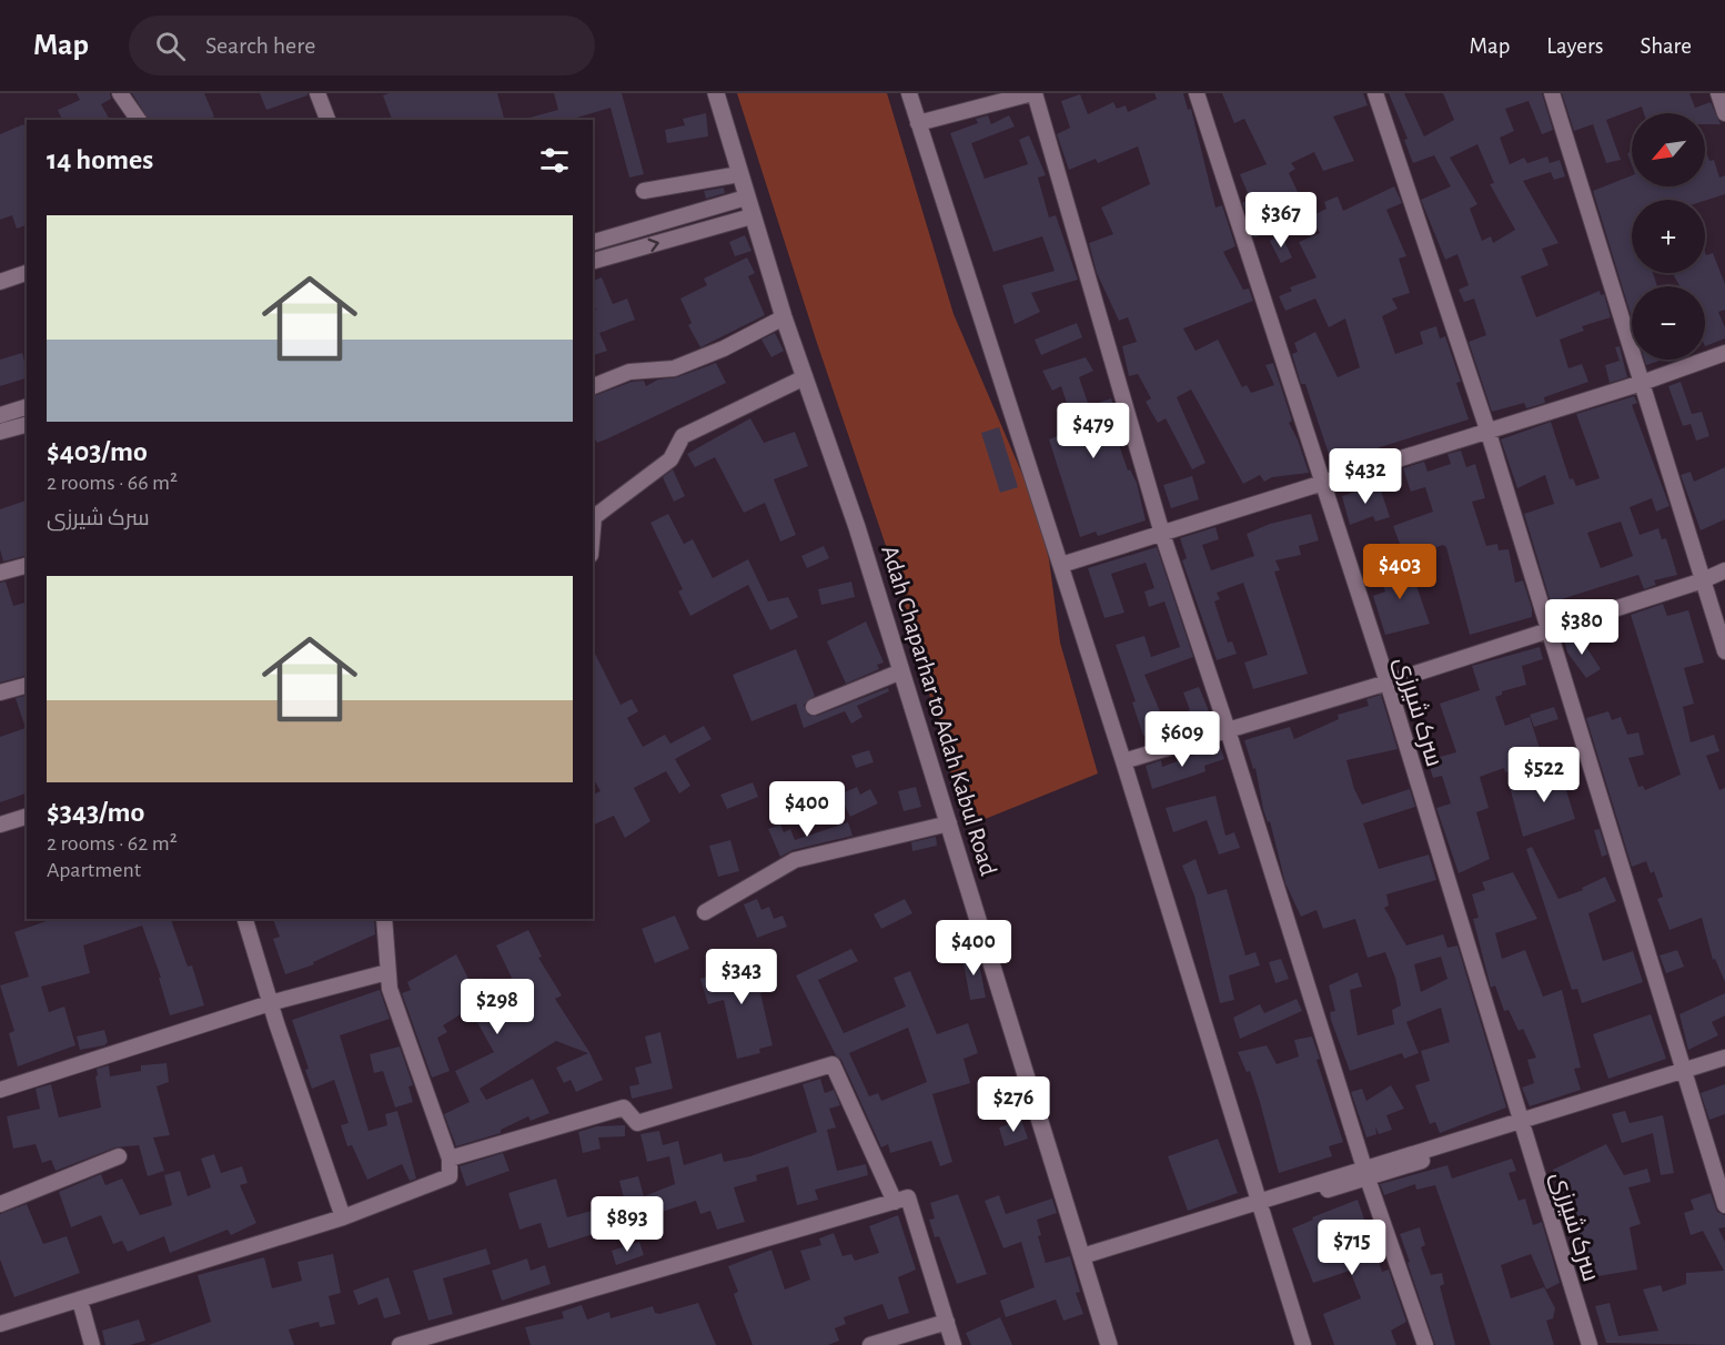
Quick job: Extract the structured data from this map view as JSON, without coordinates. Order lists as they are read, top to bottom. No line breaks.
{"streets":{"main road":["Adah Chaparhar to Adah Kabul Road"],"street":["سرک شیرزی"]},"north":"bottom left","page":{"header":"Map","search":"Search here","nav":["Map","Layers","Share"],"map_buttons":["+","−"],"heading":"14 homes","price":["$367","$479","$432","$403","$380","$609","$522","$400","$400","$343","$298","$276","$893","$715"],"list":[{"name":"$403/mo","note":"2 rooms · 66 m² · سرک شیرزی"},{"name":"$343/mo","note":"2 rooms · 62 m² · Apartment"}]}}
